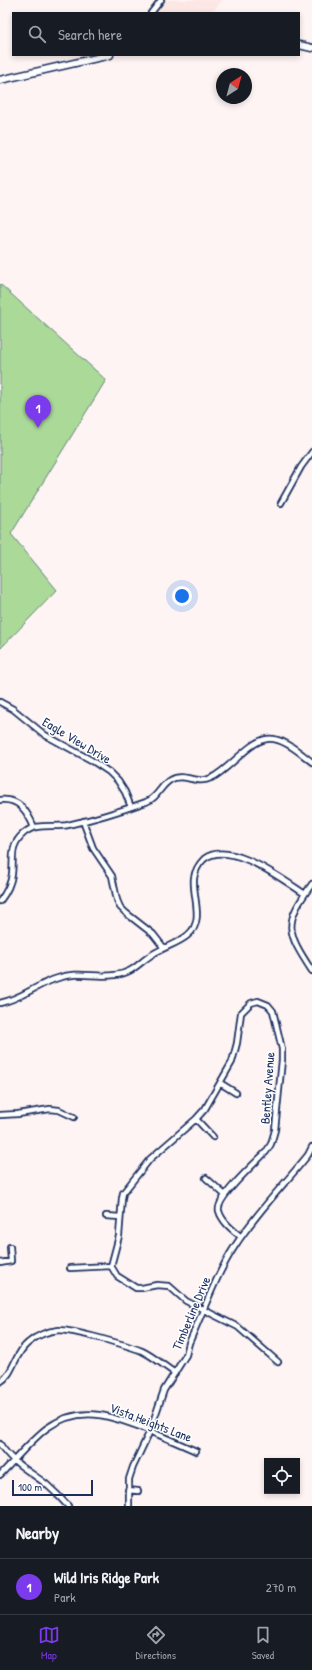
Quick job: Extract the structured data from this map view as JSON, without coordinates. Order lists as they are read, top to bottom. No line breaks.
{"streets":{"street":["Eagle View Drive","Bentley Avenue","Timberline Drive","Vista Heights Lane"]},"crossings":[["Bentley Avenue","Timberline Drive"],["Timberline Drive","Vista Heights Lane"]],"scale_bar":"100 m","north":"top right","page":{"search":"Search here","pins":"1","scale":"100 m","heading":"Nearby","list":[{"mark":"1","name":"Wild Iris Ridge Park","note":"Park","value":"270 m"}],"nav":["Map","Directions","Saved"]}}
